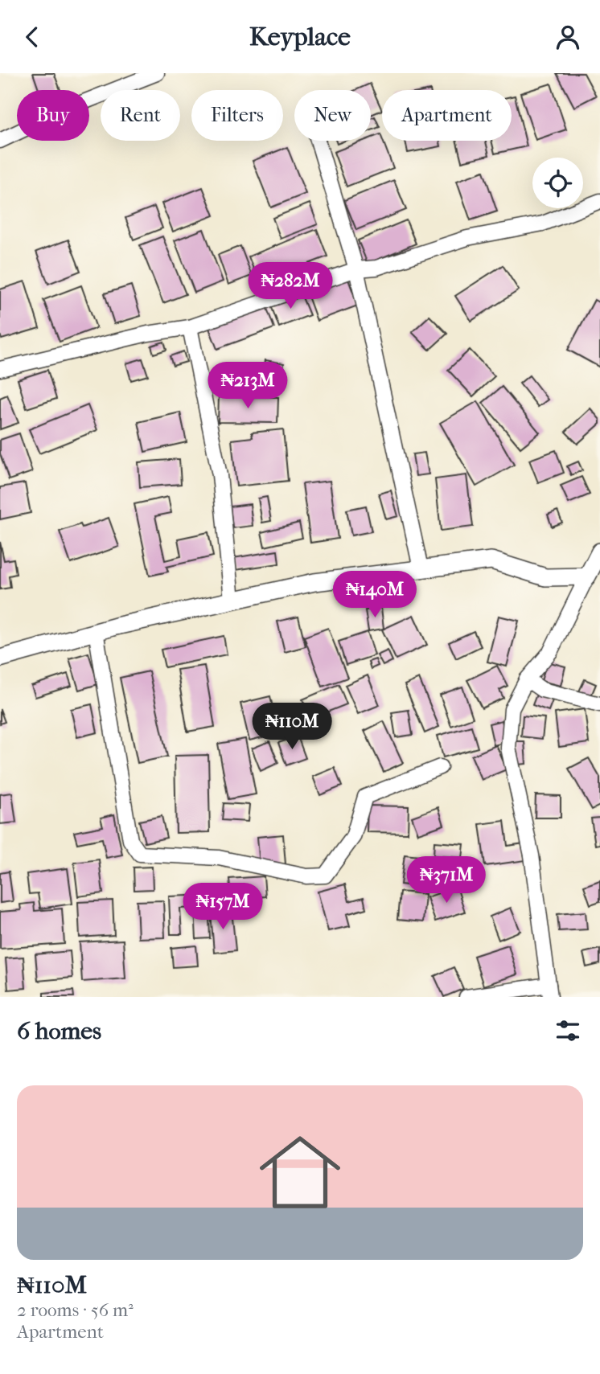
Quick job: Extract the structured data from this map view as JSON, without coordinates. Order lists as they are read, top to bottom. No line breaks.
{"page":{"header":"Keyplace","chip":["Buy","Rent","Filters","New","Apartment"],"price":["₦282M","₦213M","₦140M","₦110M","₦371M","₦157M"],"heading":"6 homes","list":[{"name":"₦110M","note":"2 rooms · 56 m² · Apartment"}]}}
